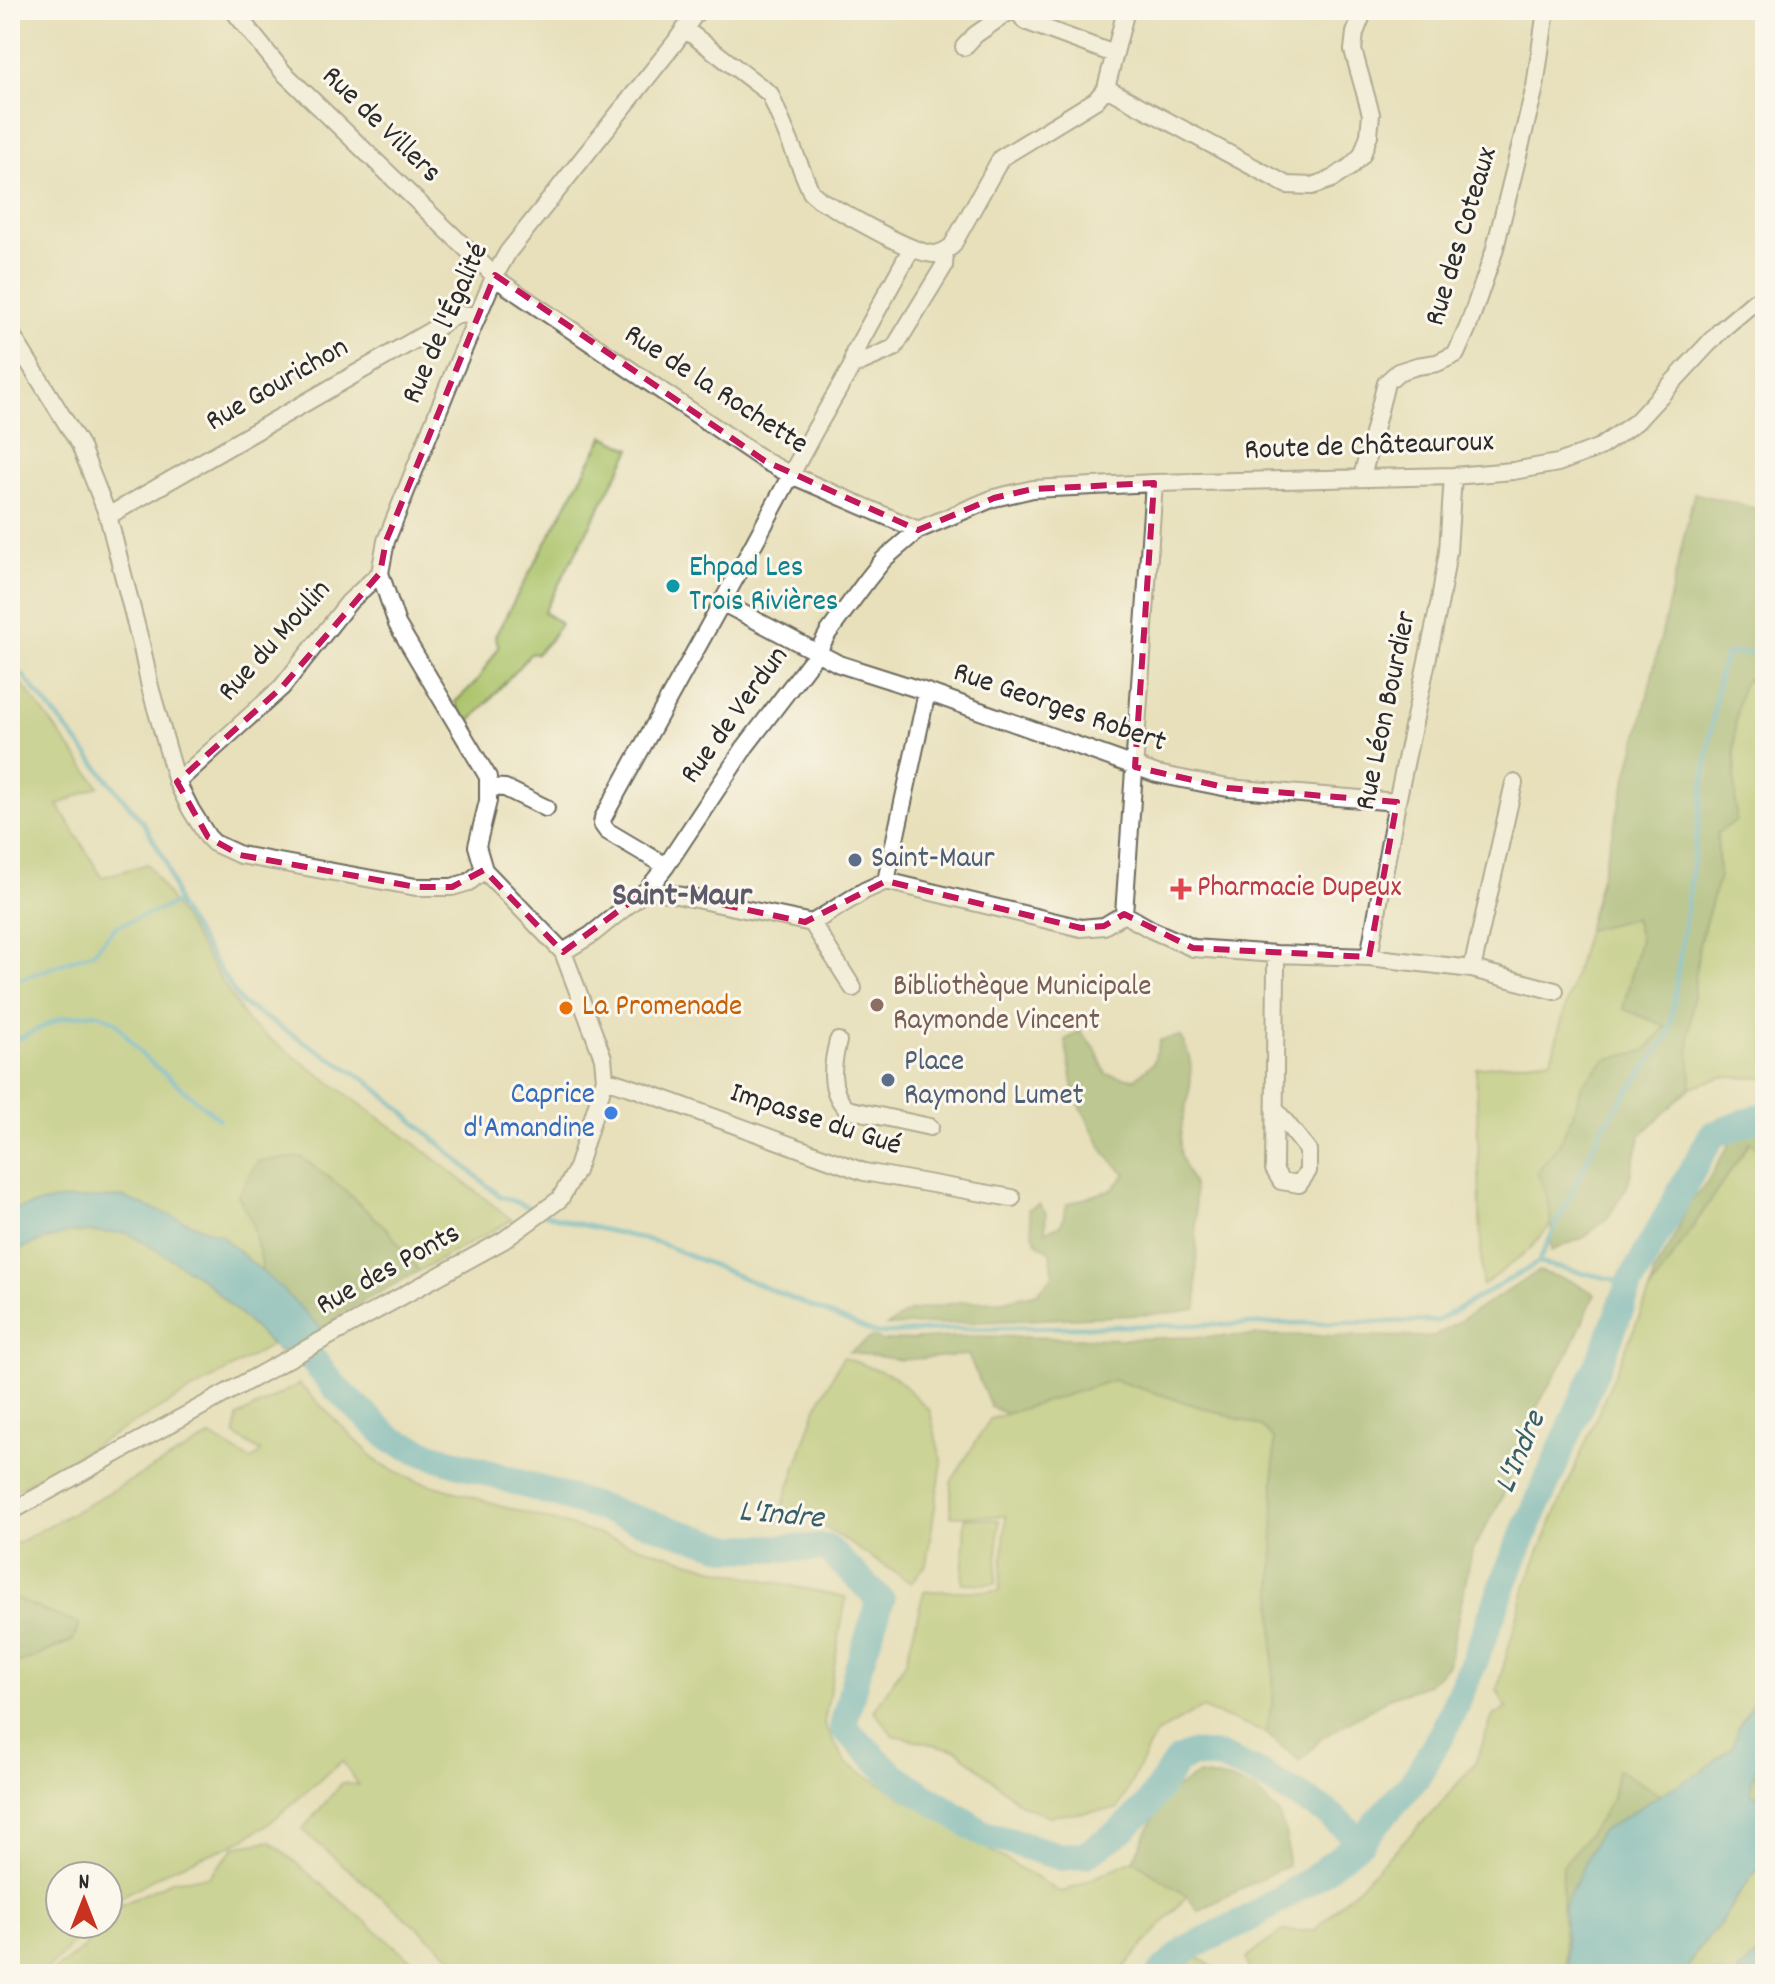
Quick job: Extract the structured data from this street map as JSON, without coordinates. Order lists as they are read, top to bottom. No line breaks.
{"streets":{"street":["Rue de Villers","Rue des Coteaux","Rue de l'Égalité","Rue Gourichon","Rue de la Rochette","Route de Châteauroux","Rue du Moulin","Rue Georges Robert","Rue Léon Bourdier","Rue de Verdun","Impasse du Gué","Rue des Ponts"]},"crossings":[["Rue de Villers","Rue de l'Égalité"],["Rue de Villers","Rue de la Rochette"],["Rue des Coteaux","Route de Châteauroux"],["Rue de l'Égalité","Rue Gourichon"],["Rue de l'Égalité","Rue de la Rochette"],["Rue de l'Égalité","Rue du Moulin"],["Rue de la Rochette","Route de Châteauroux"],["Rue de la Rochette","Rue de Verdun"],["Route de Châteauroux","Rue Léon Bourdier"],["Route de Châteauroux","Rue de Verdun"],["Rue Georges Robert","Rue Léon Bourdier"],["Rue Georges Robert","Rue de Verdun"],["Impasse du Gué","Rue des Ponts"]],"districts":["Saint-Maur"],"water":["L'Indre"],"places":{"other":["Ehpad Les Trois Rivières","Saint-Maur","Bibliothèque Municipale Raymonde Vincent","La Promenade","Place Raymond Lumet","Caprice d'Amandine"],"health":["Pharmacie Dupeux"]},"north":"top"}
